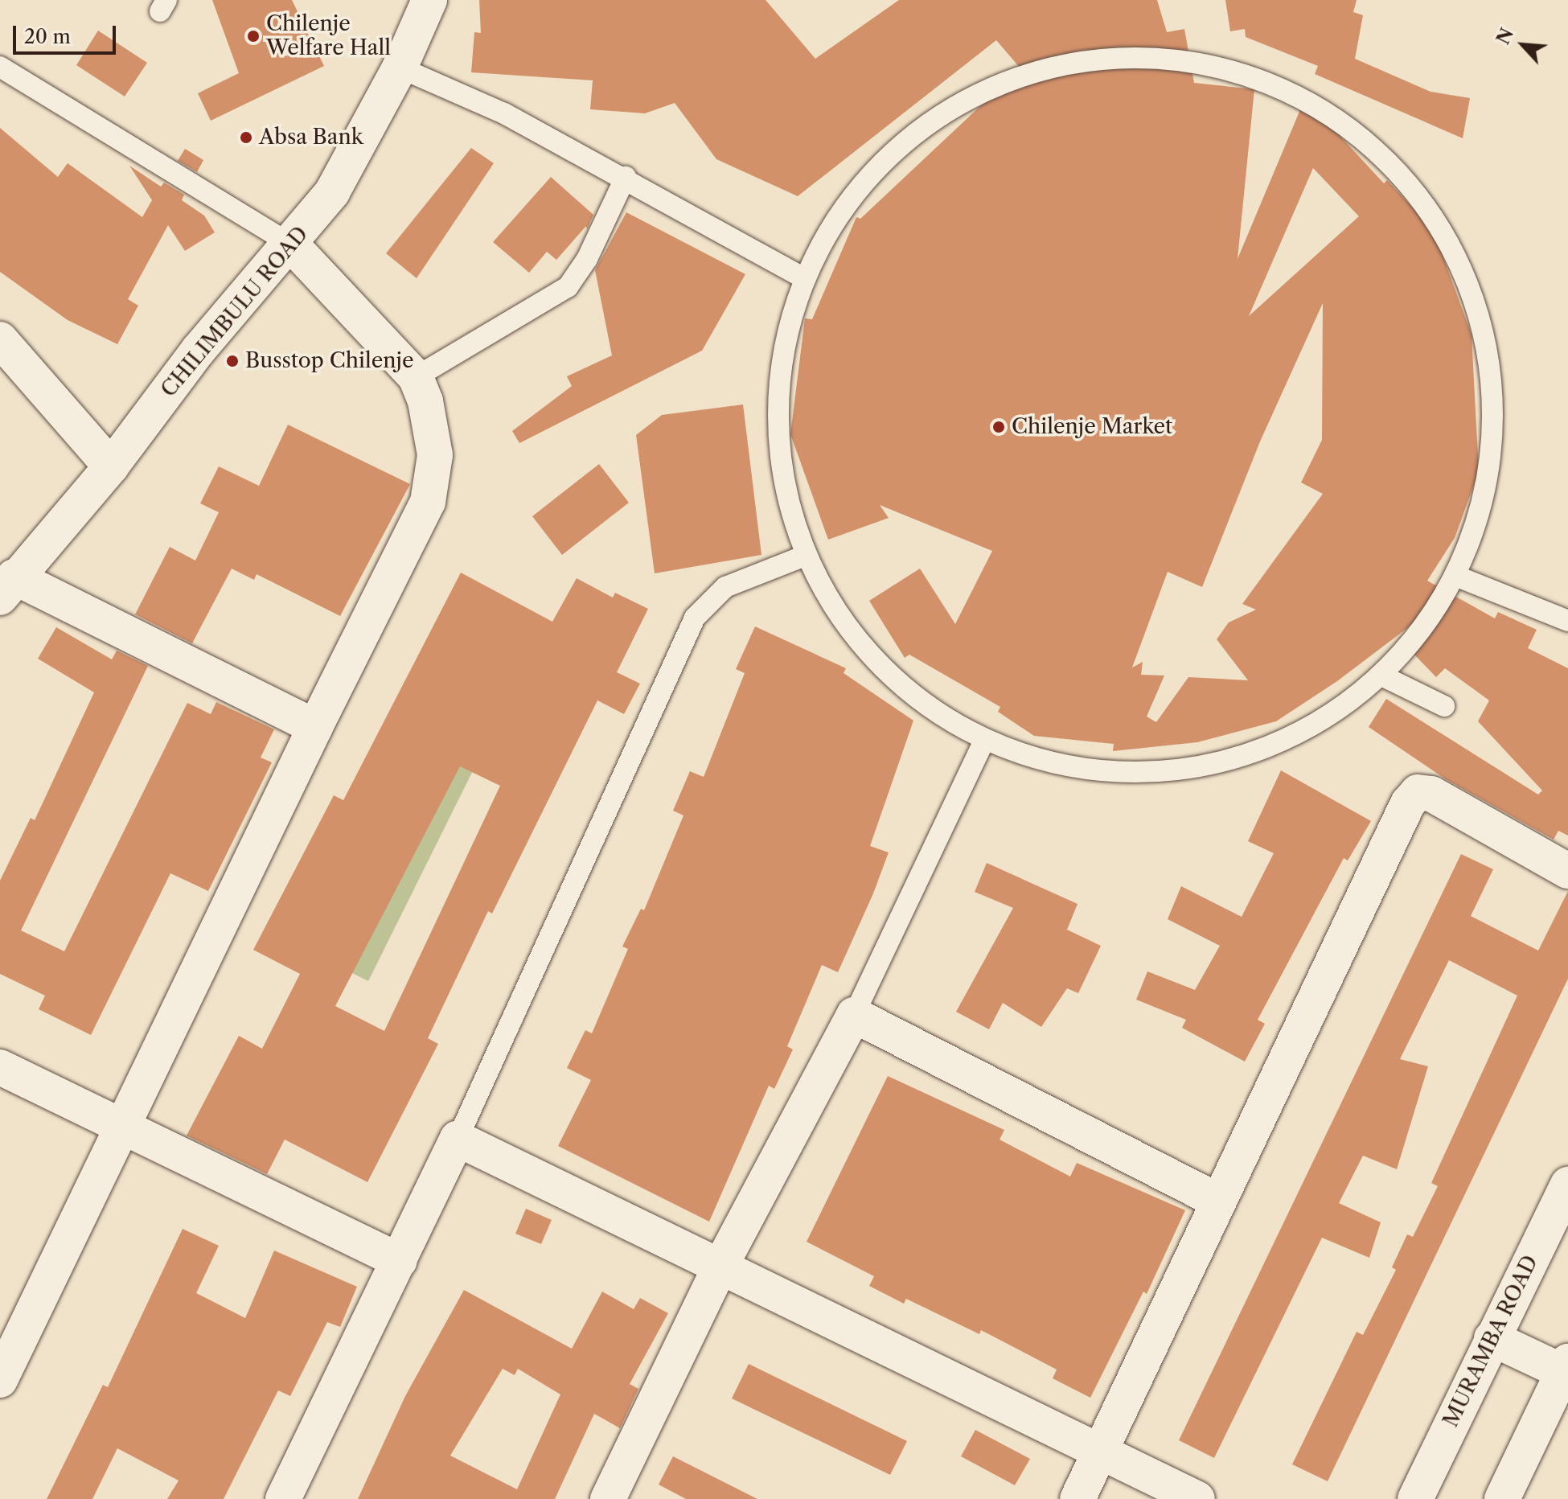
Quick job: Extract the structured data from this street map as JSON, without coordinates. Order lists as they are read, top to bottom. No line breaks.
{"streets":{"street":["CHILIMBULU ROAD","MURAMBA ROAD"]},"places":["Chilenje Welfare Hall","Absa Bank","Busstop Chilenje","Chilenje Market"],"scale_bar":"20 m","north":"top left"}
